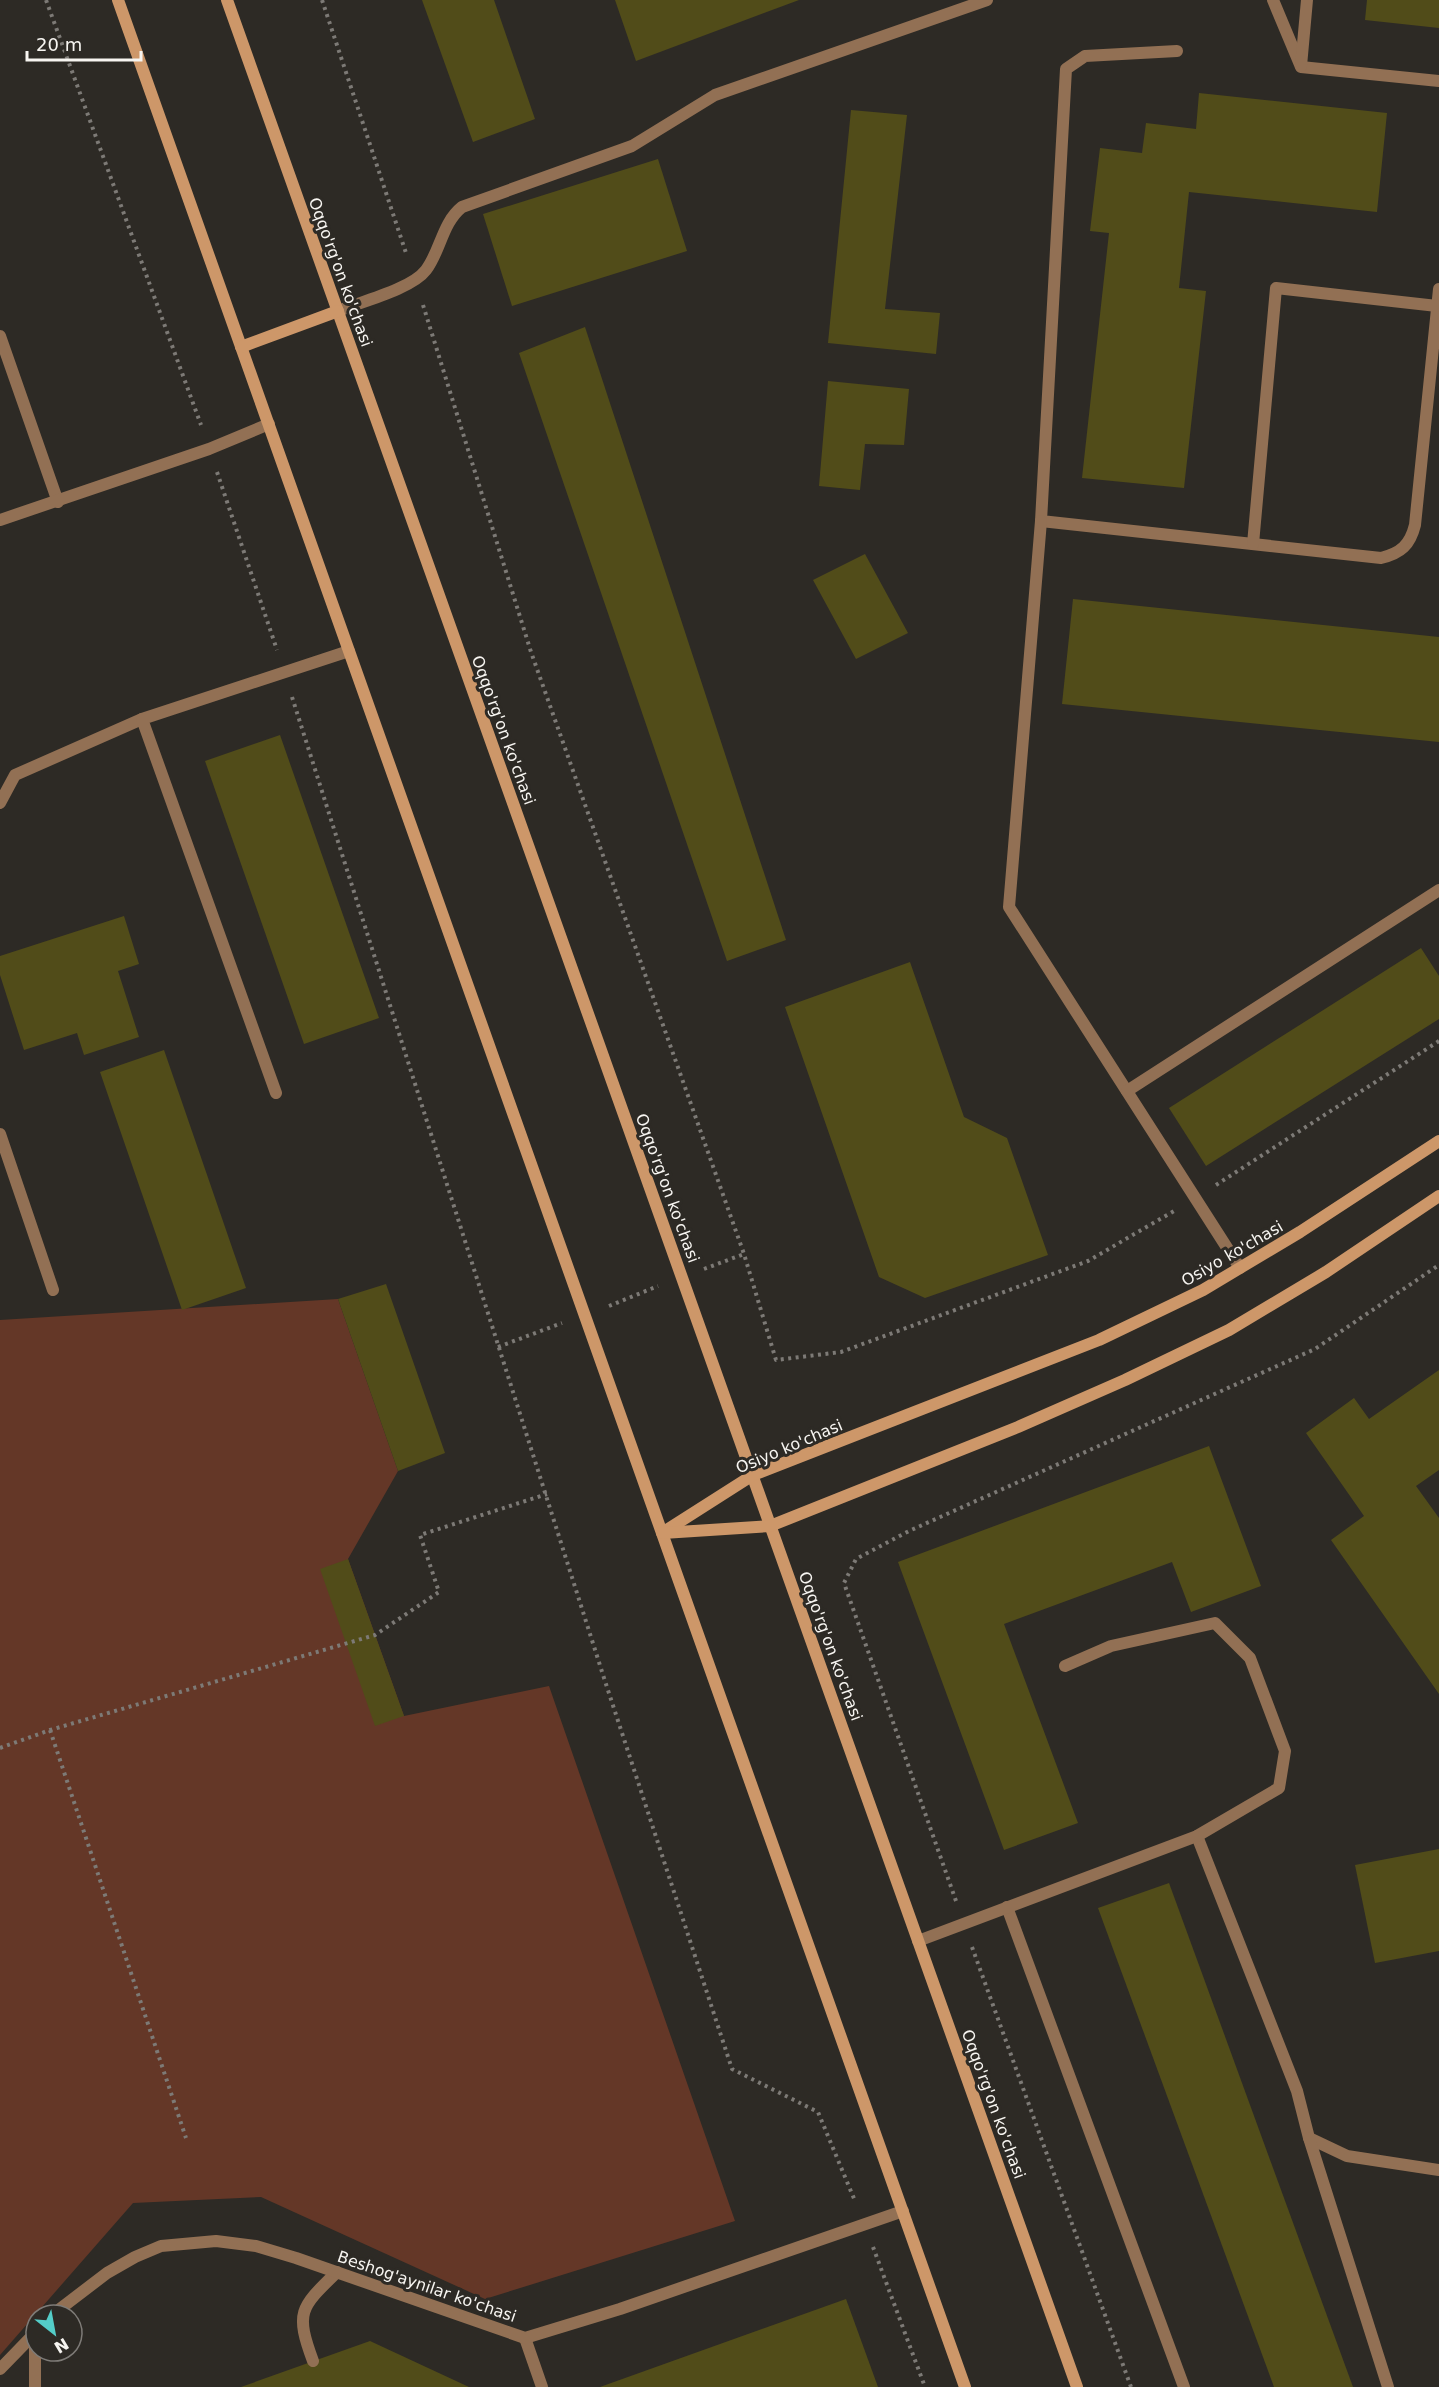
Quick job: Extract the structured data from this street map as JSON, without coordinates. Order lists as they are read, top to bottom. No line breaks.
{"streets":{"main road":["Oqqo'rg'on ko'chasi","Osiyo ko'chasi"],"street":["Beshog'aynilar ko'chasi"]},"crossings":[["Oqqo'rg'on ko'chasi","Osiyo ko'chasi"]],"scale_bar":"20 m","north":"bottom right"}
